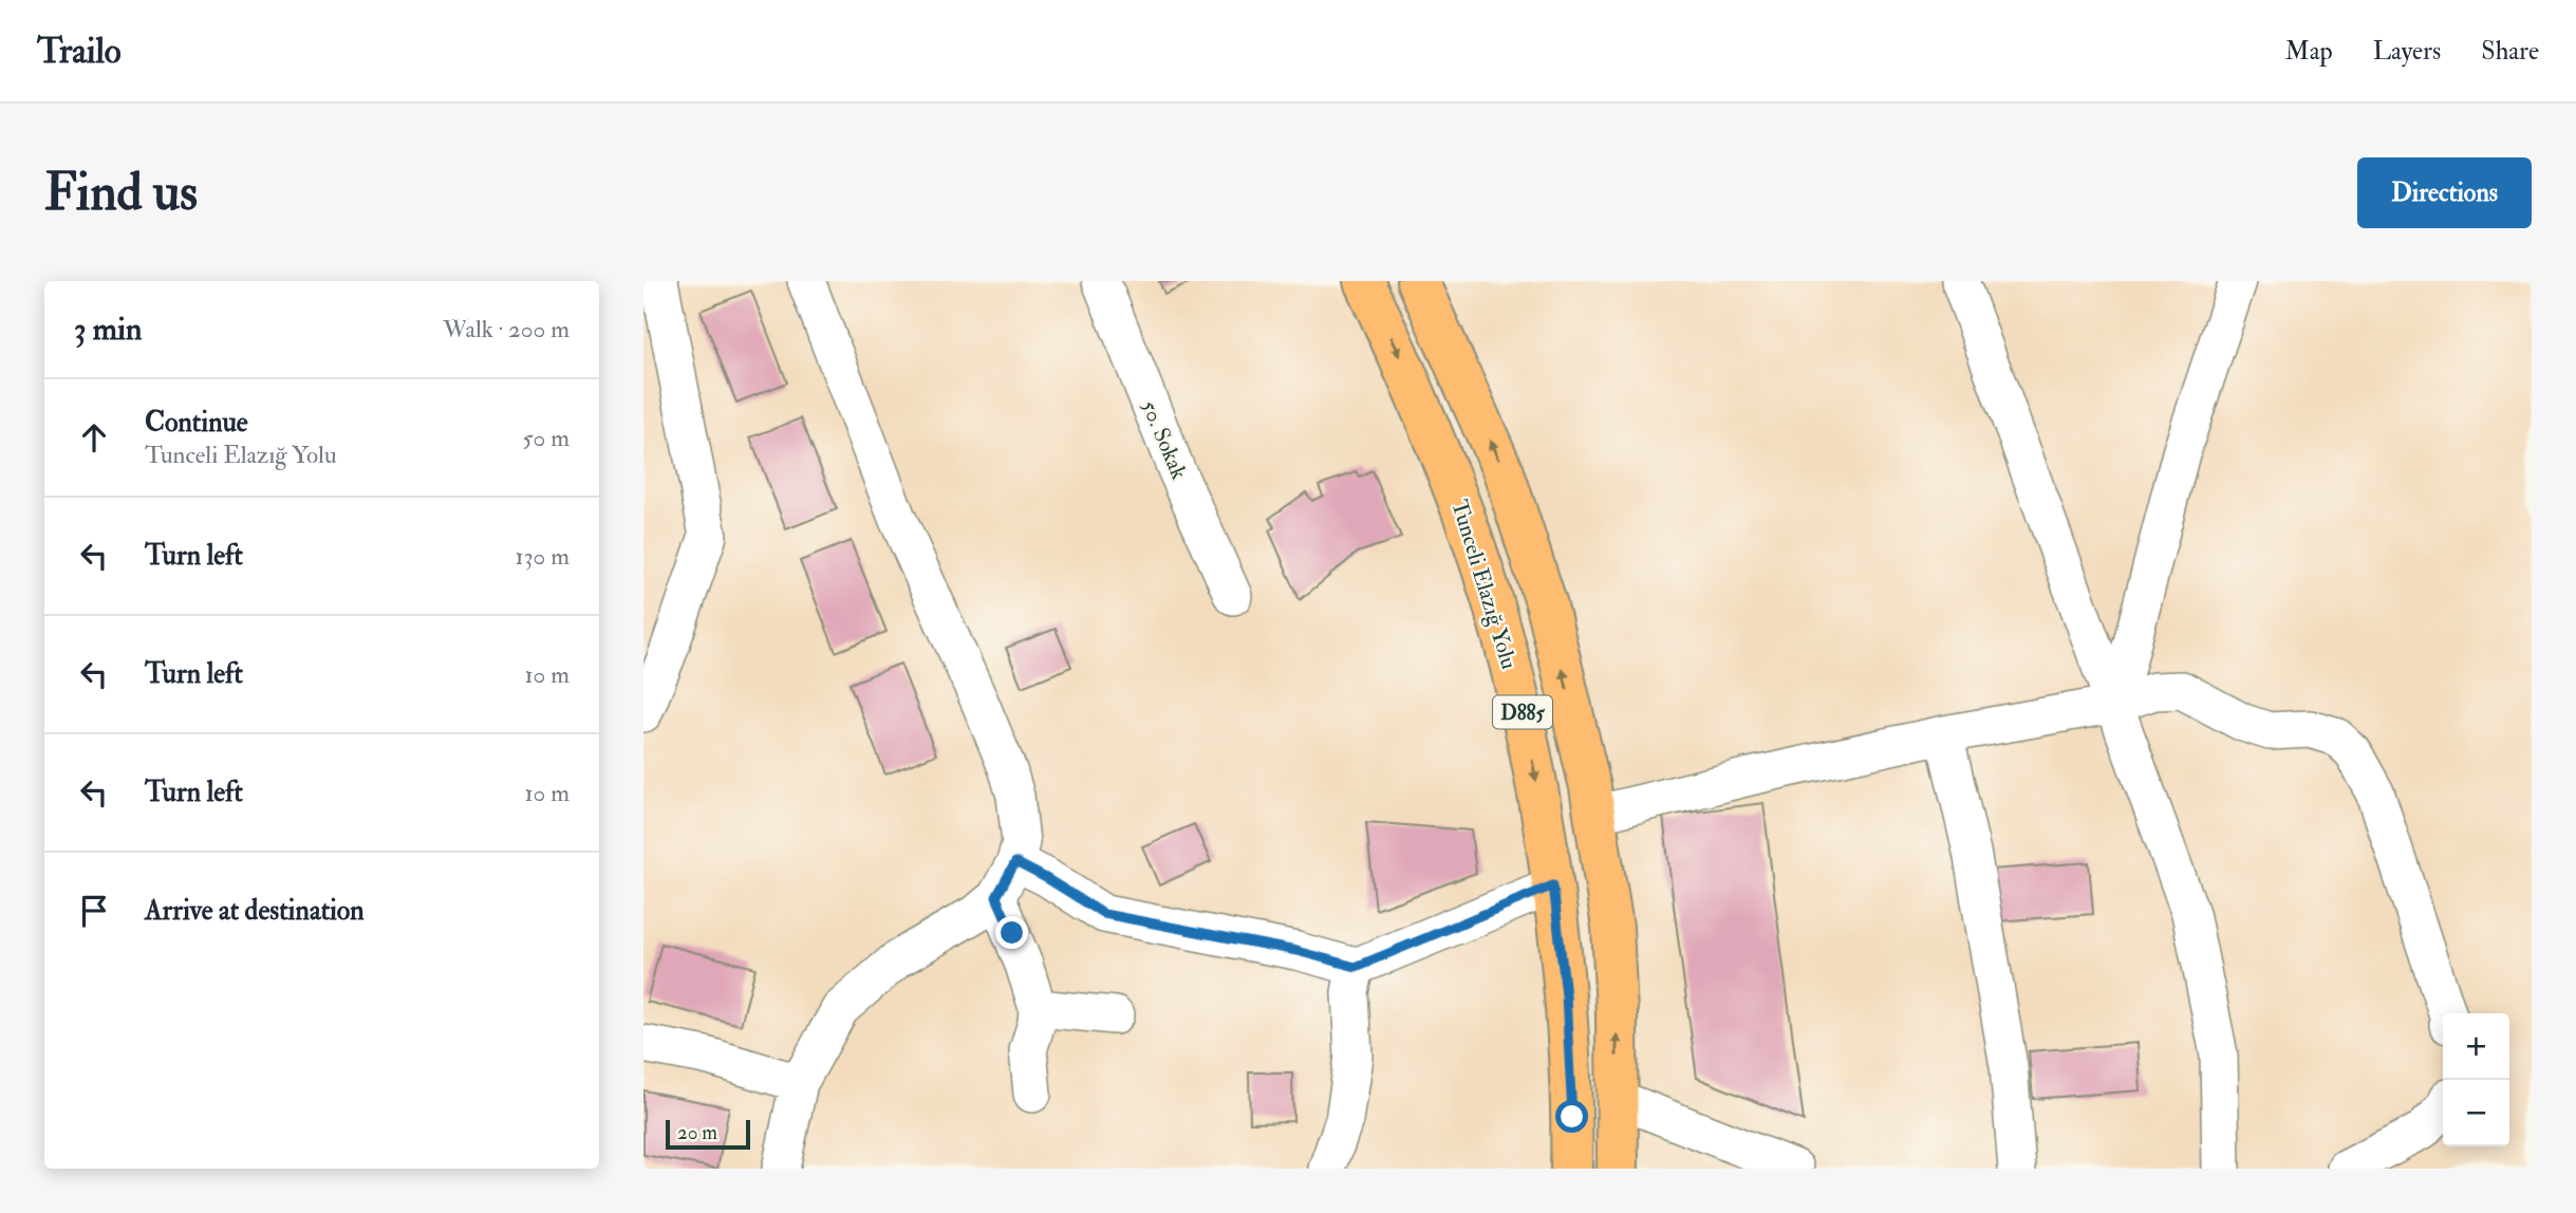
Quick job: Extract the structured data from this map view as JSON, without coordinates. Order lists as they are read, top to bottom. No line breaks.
{"streets":{"main road":["Tunceli Elazığ Yolu","D885"],"street":["50. Sokak"]},"scale_bar":"20 m","page":{"header":"Trailo","nav":["Map","Layers","Share"],"buttons":"Directions","title":"Find us","heading":["3 min","Walk · 200 m"],"list":[["Continue","Tunceli Elazığ Yolu","50 m"],["Turn left","130 m"],["Turn left","10 m"],["Turn left","10 m"],"Arrive at destination"],"map_buttons":["+","−"],"scale":"20 m"}}
